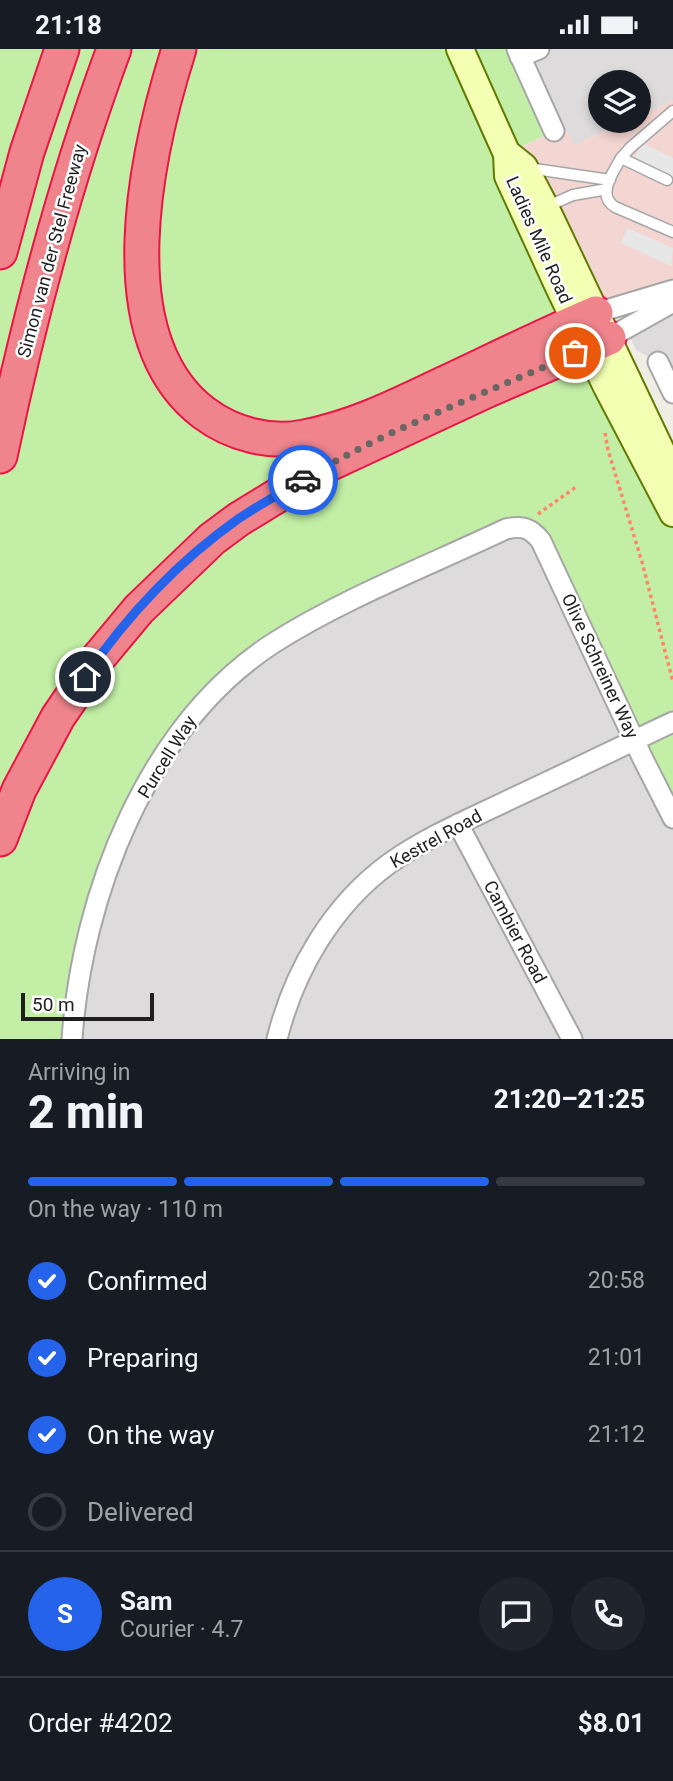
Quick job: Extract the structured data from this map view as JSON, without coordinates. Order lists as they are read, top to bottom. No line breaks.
{"streets":{"highway":["Simon van der Stel Freeway"],"main road":["Ladies Mile Road"],"street":["Olive Schreiner Way","Purcell Way","Kestrel Road","Cambier Road"]},"crossings":[["Olive Schreiner Way","Purcell Way"],["Olive Schreiner Way","Kestrel Road"],["Kestrel Road","Cambier Road"]],"scale_bar":"50 m","page":{"status":"21:18","scale":"50 m","heading":["2 min","Arriving in","21:20–21:25"],"panel":["Sam","Courier · 4.7","Order #4202","$8.01"],"bar":"On the way · 110 m","list":[["Confirmed","20:58"],["Preparing","21:01"],["On the way","21:12"],"Delivered"],"round":"S"}}
